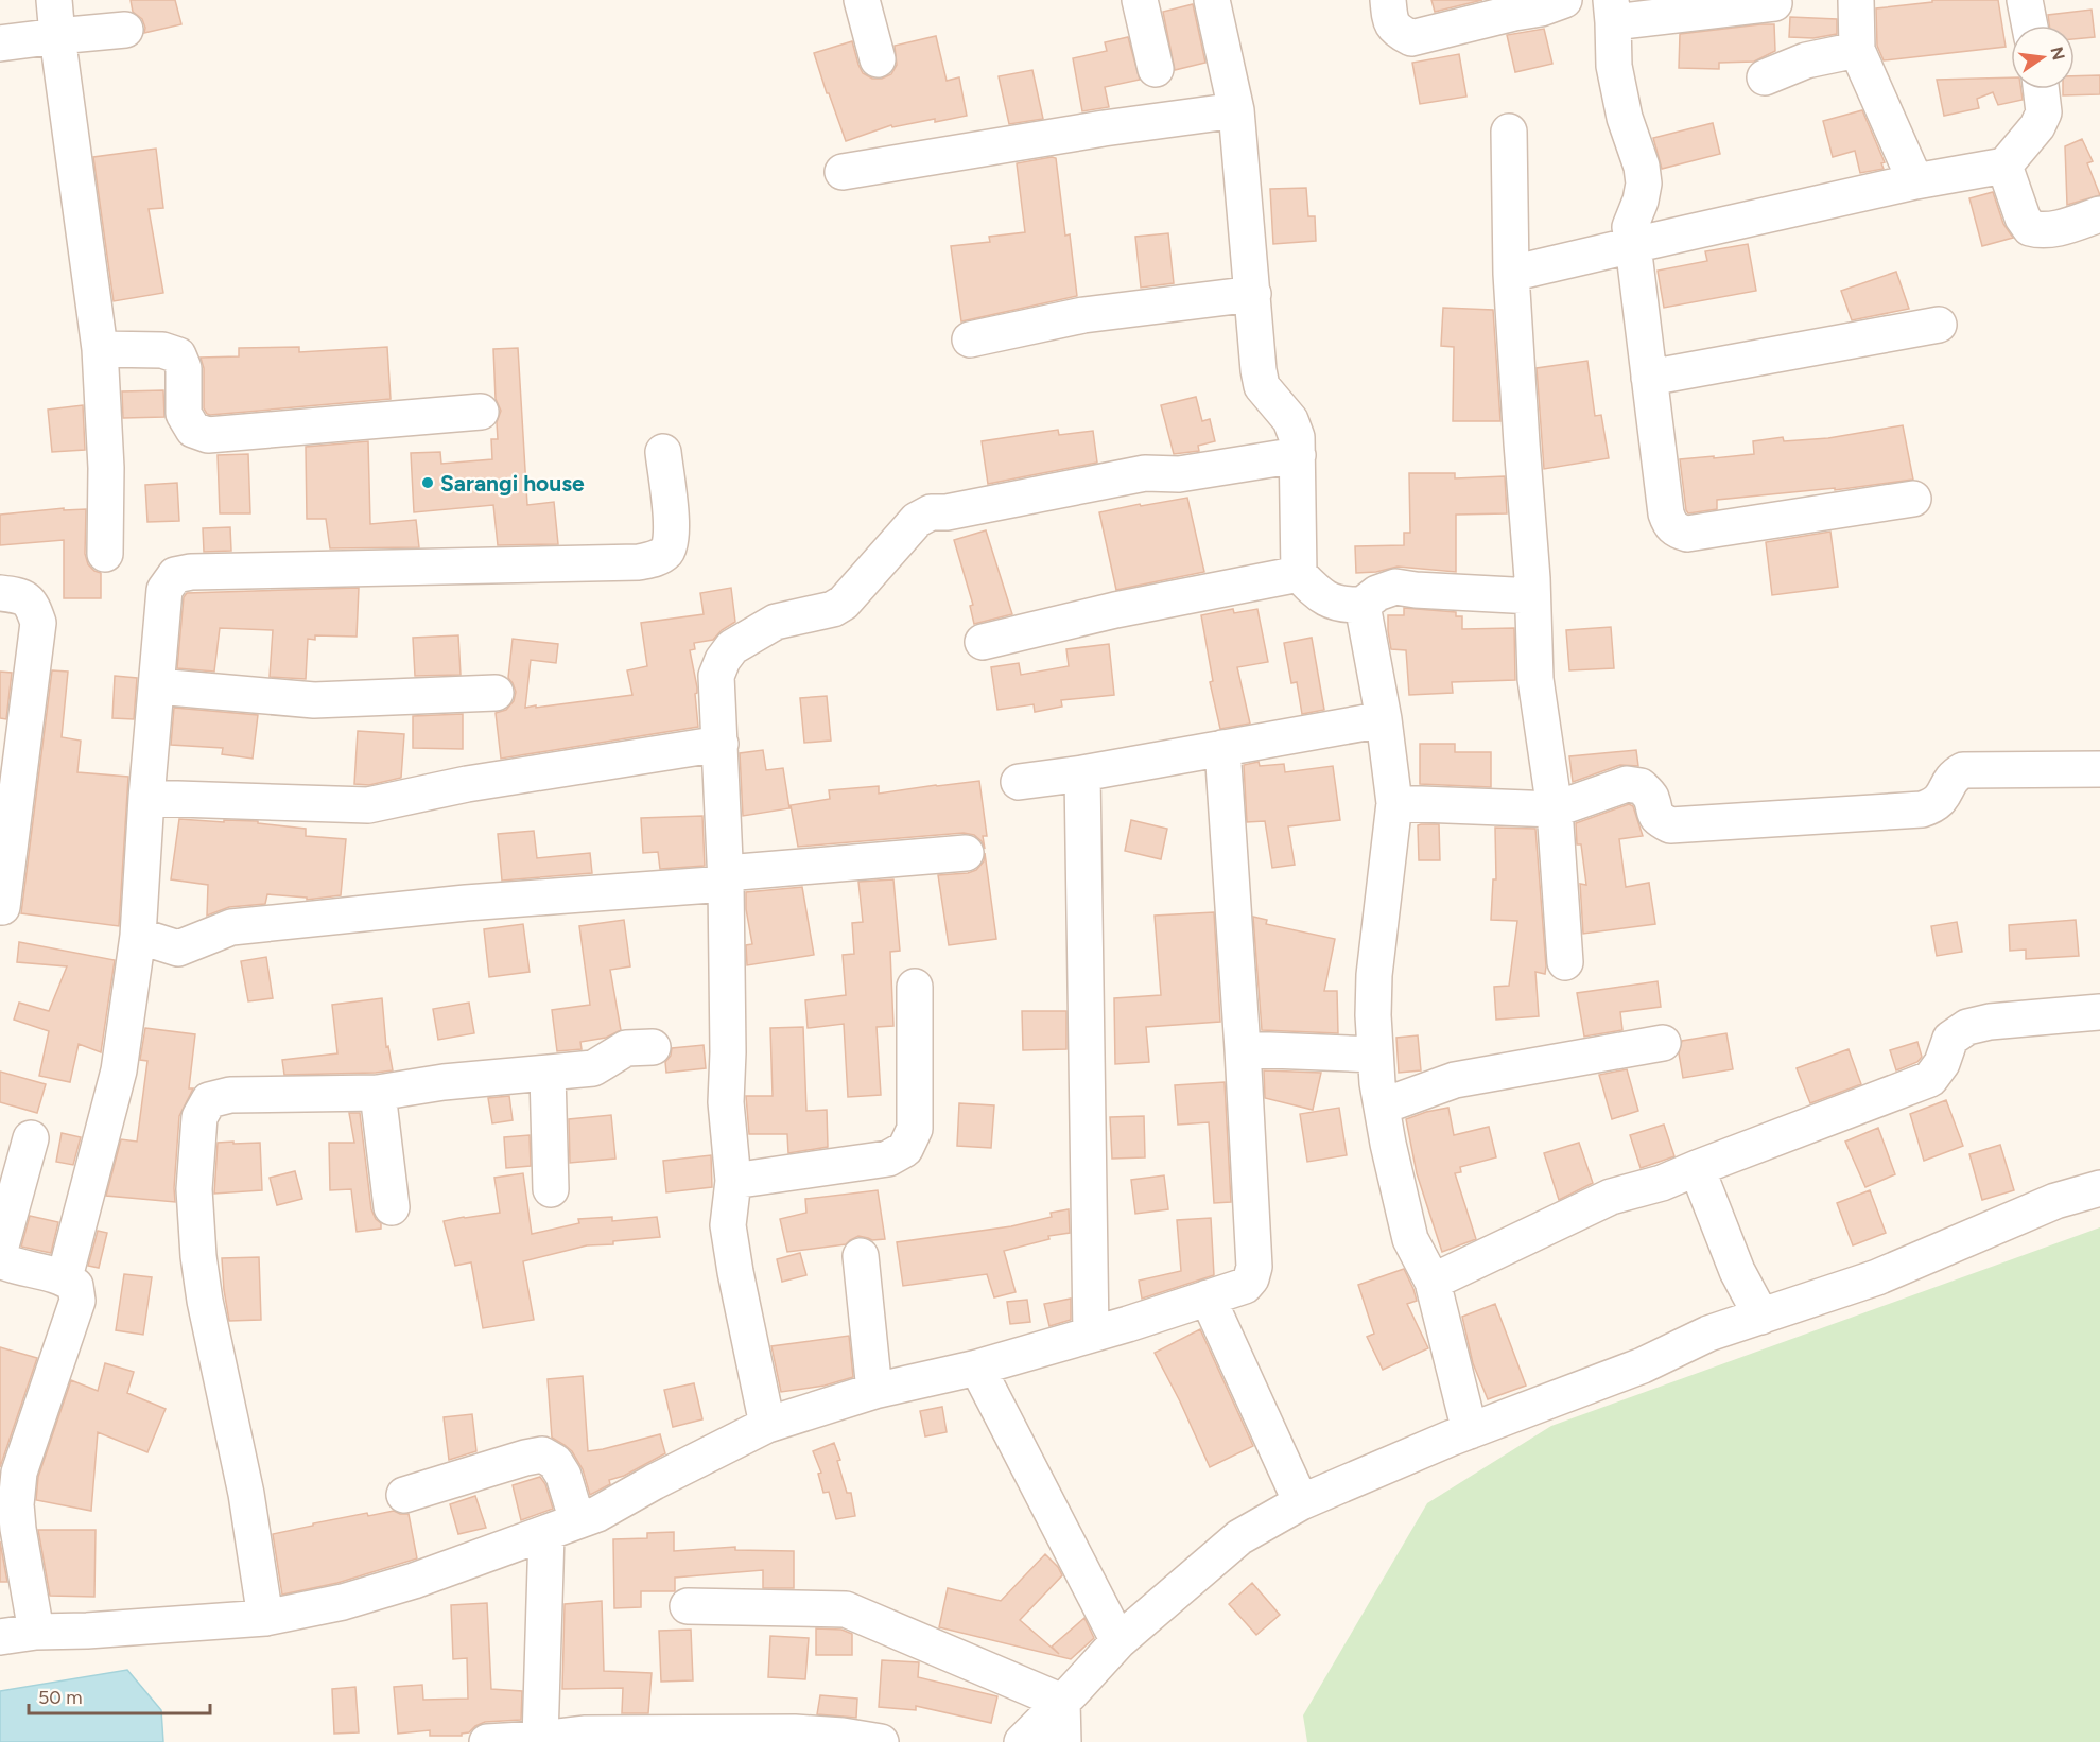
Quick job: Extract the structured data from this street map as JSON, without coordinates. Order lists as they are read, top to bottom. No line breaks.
{"places":["Sarangi house"],"scale_bar":"50 m","north":"right"}
